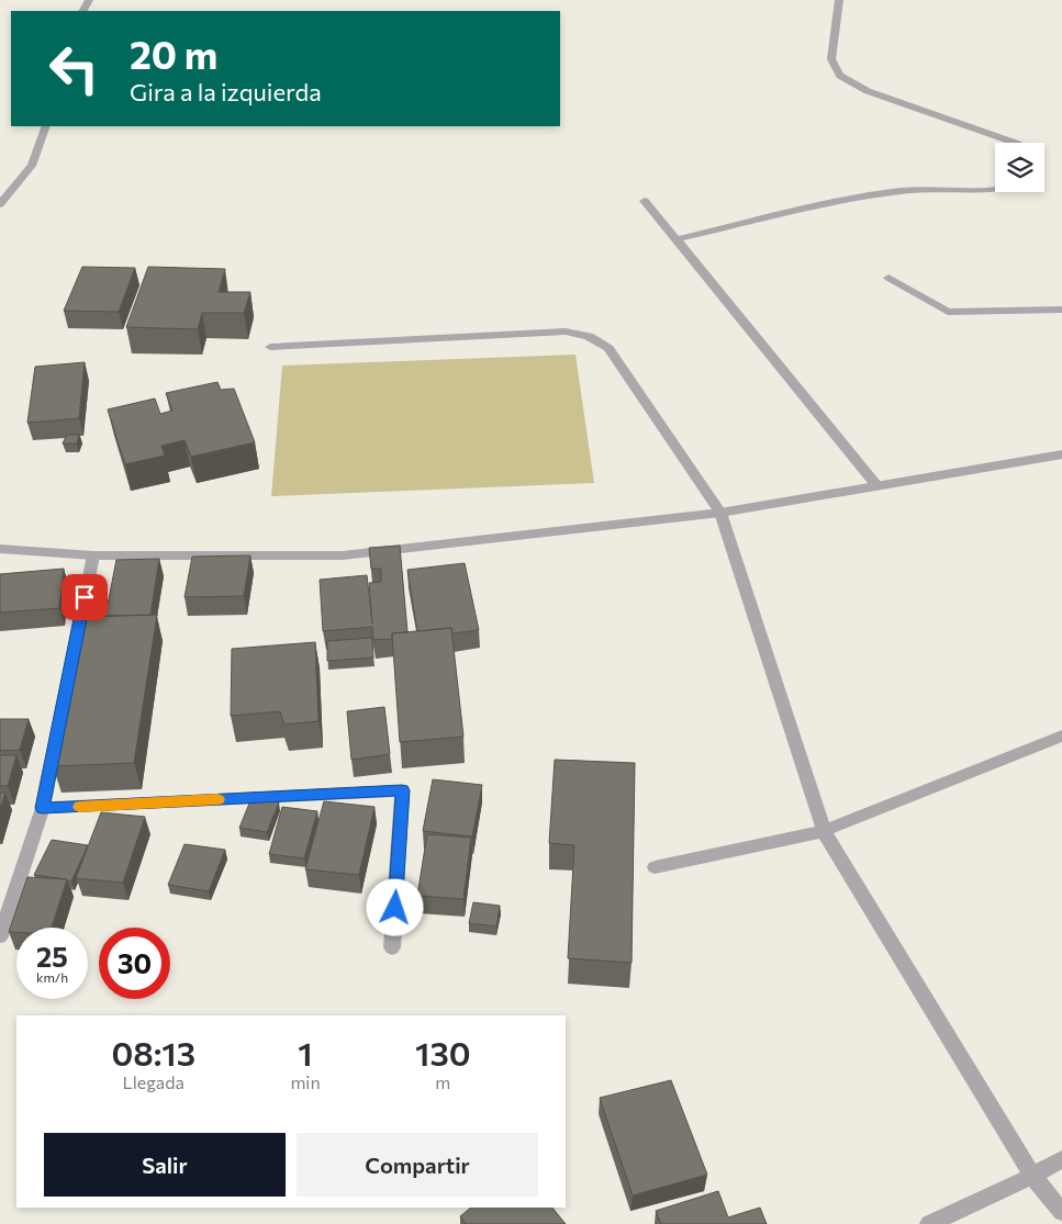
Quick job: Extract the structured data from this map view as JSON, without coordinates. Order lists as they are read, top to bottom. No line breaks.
{"page":{"turn":["20 m","Gira a la izquierda"],"speed":"25 km/h","limit":"30","eta":["08:13","Llegada","1","min","130","m"],"buttons":["Salir","Compartir"]}}
